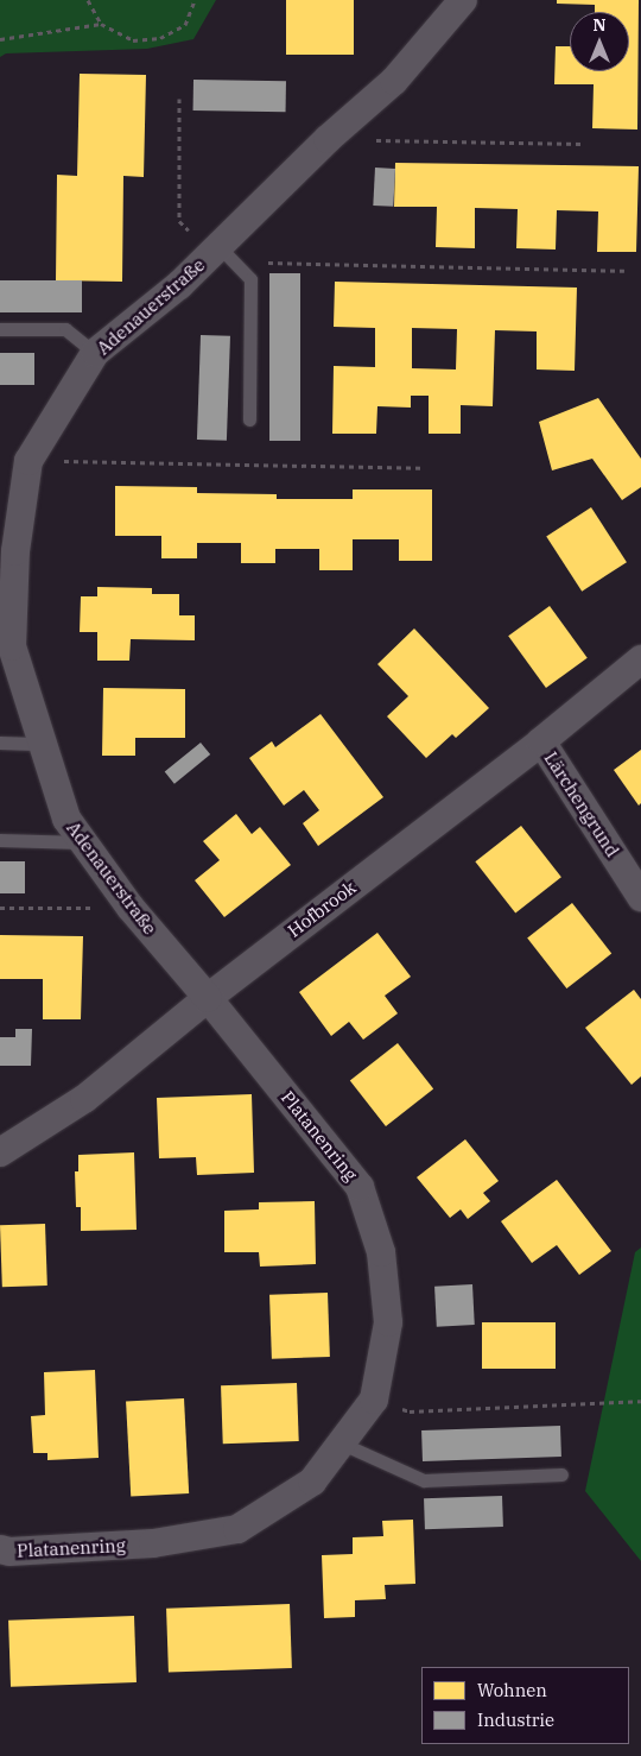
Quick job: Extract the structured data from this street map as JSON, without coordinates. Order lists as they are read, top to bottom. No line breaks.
{"streets":{"street":["Adenauerstraße","Lärchengrund","Hofbrook","Platanenring"]},"crossings":[["Adenauerstraße","Hofbrook"],["Adenauerstraße","Platanenring"],["Lärchengrund","Hofbrook"],["Hofbrook","Platanenring"]],"legend":["Wohnen","Industrie"],"north":"top"}
